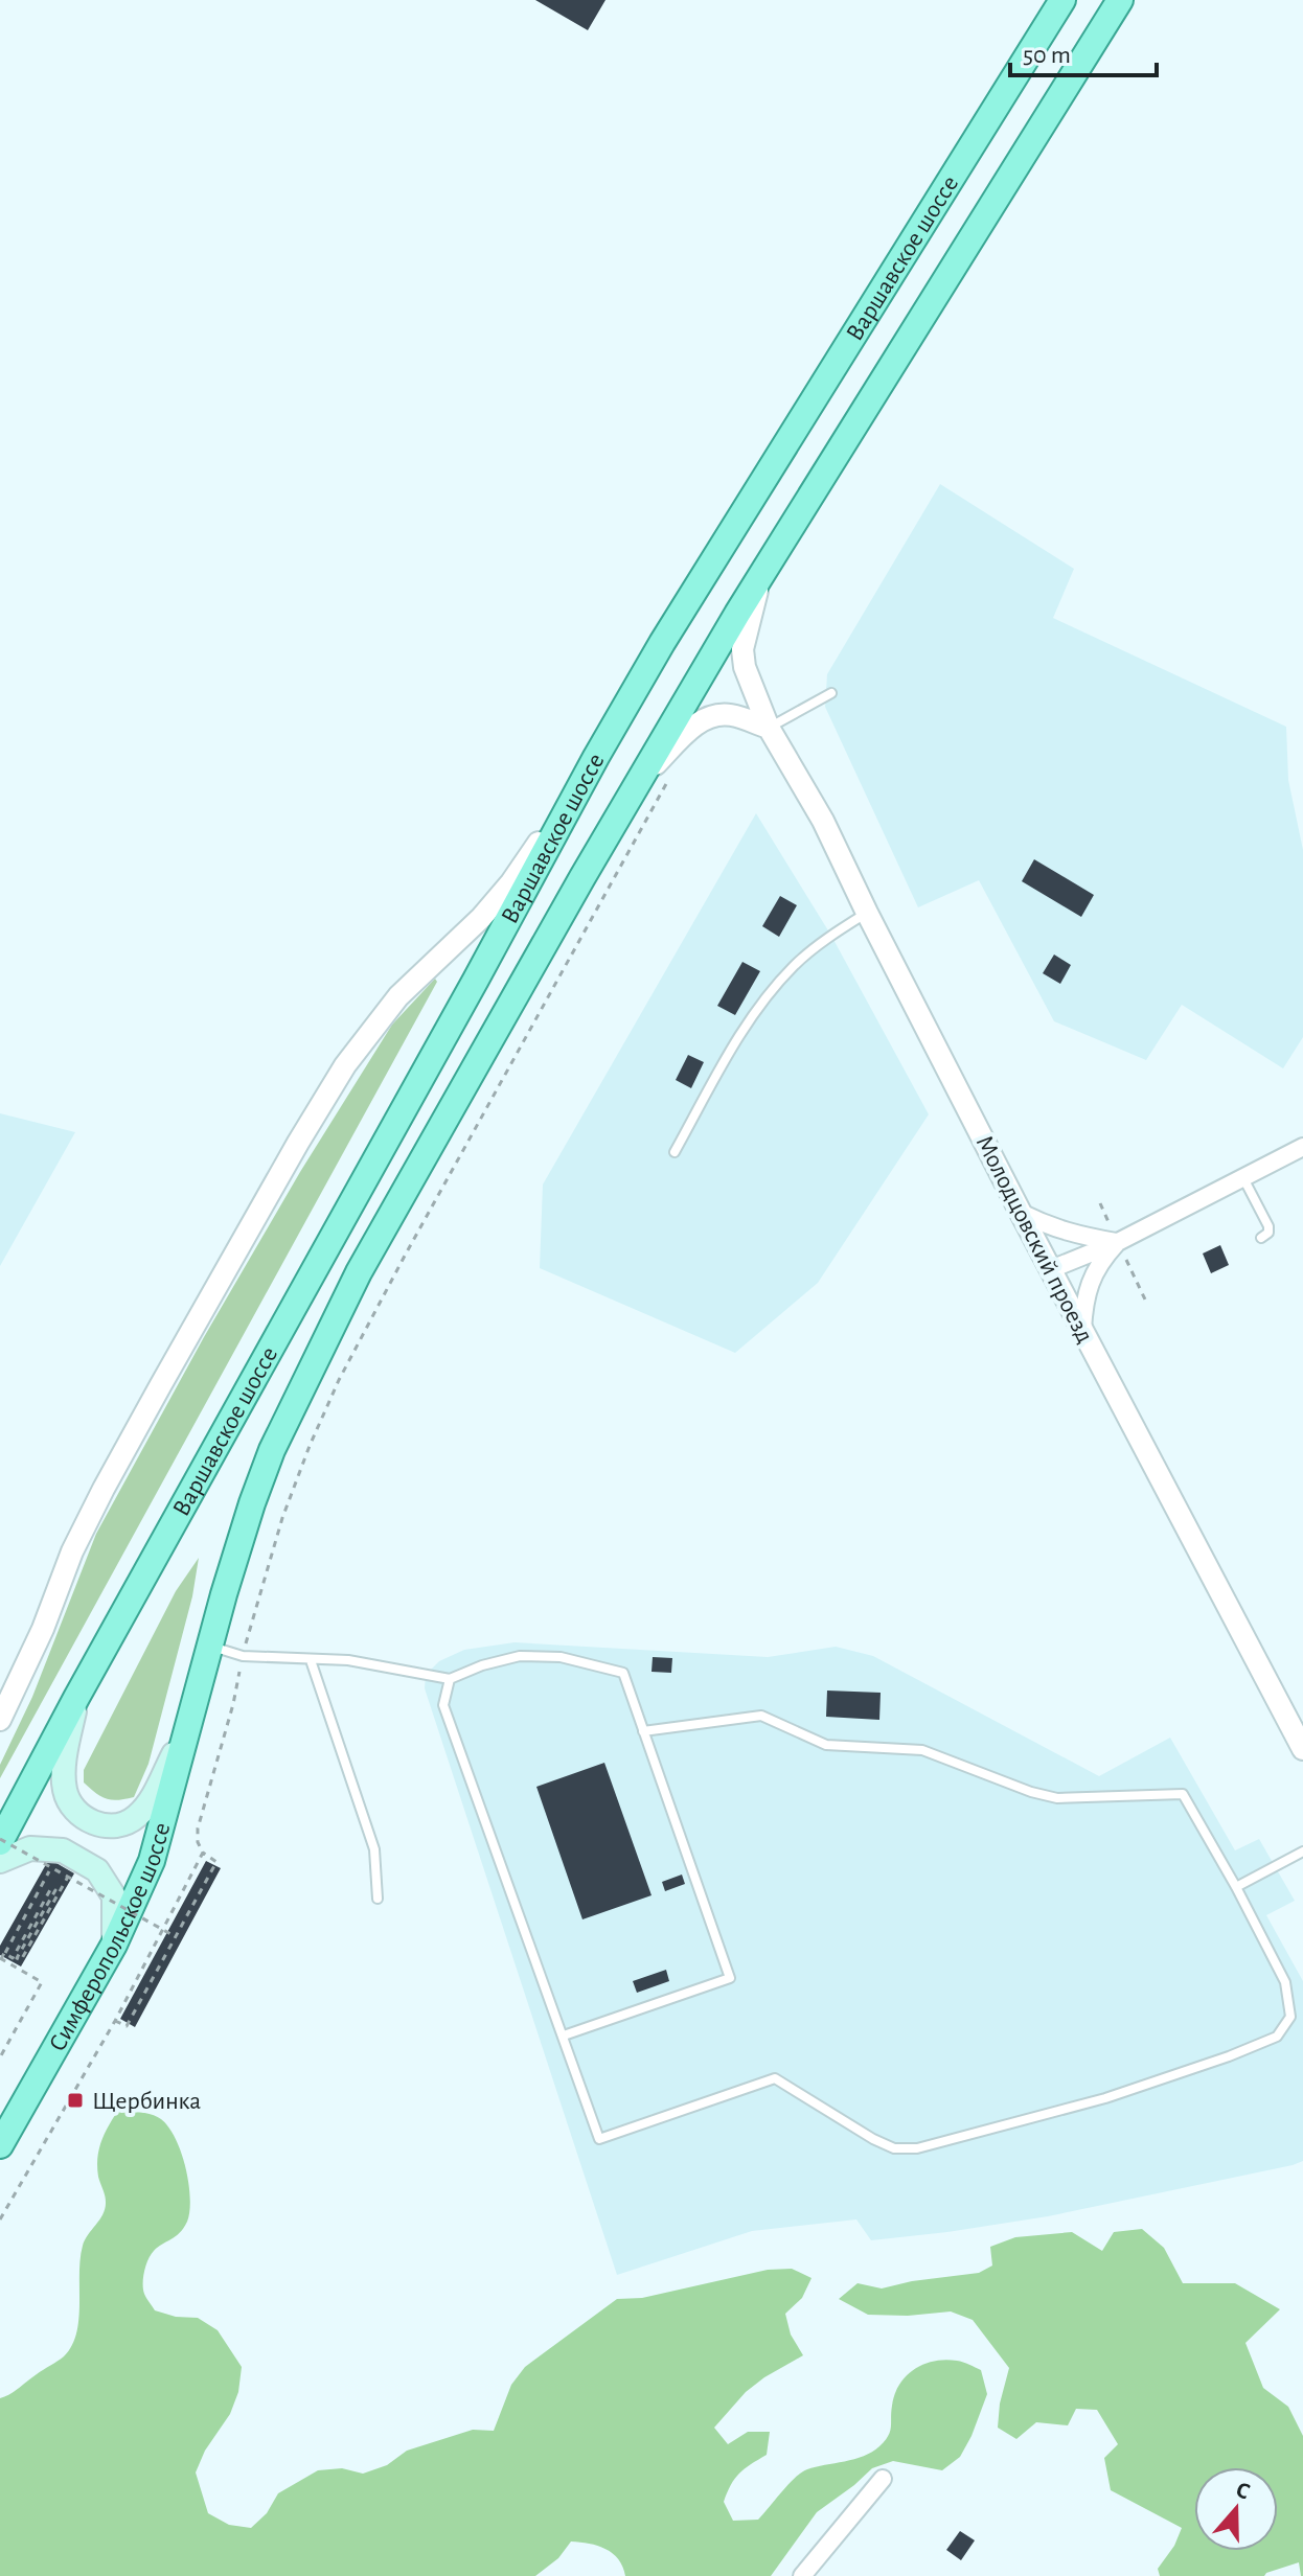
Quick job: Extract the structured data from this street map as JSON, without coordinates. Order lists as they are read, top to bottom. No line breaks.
{"streets":{"main road":["Варшавское шоссе","Симферопольское шоссе"],"street":["Молодцовский проезд"]},"crossings":[["Варшавское шоссе","Молодцовский проезд"],["Варшавское шоссе","Симферопольское шоссе"]],"places":{"transit":["Щербинка"]},"scale_bar":"50 m","north":"top"}
